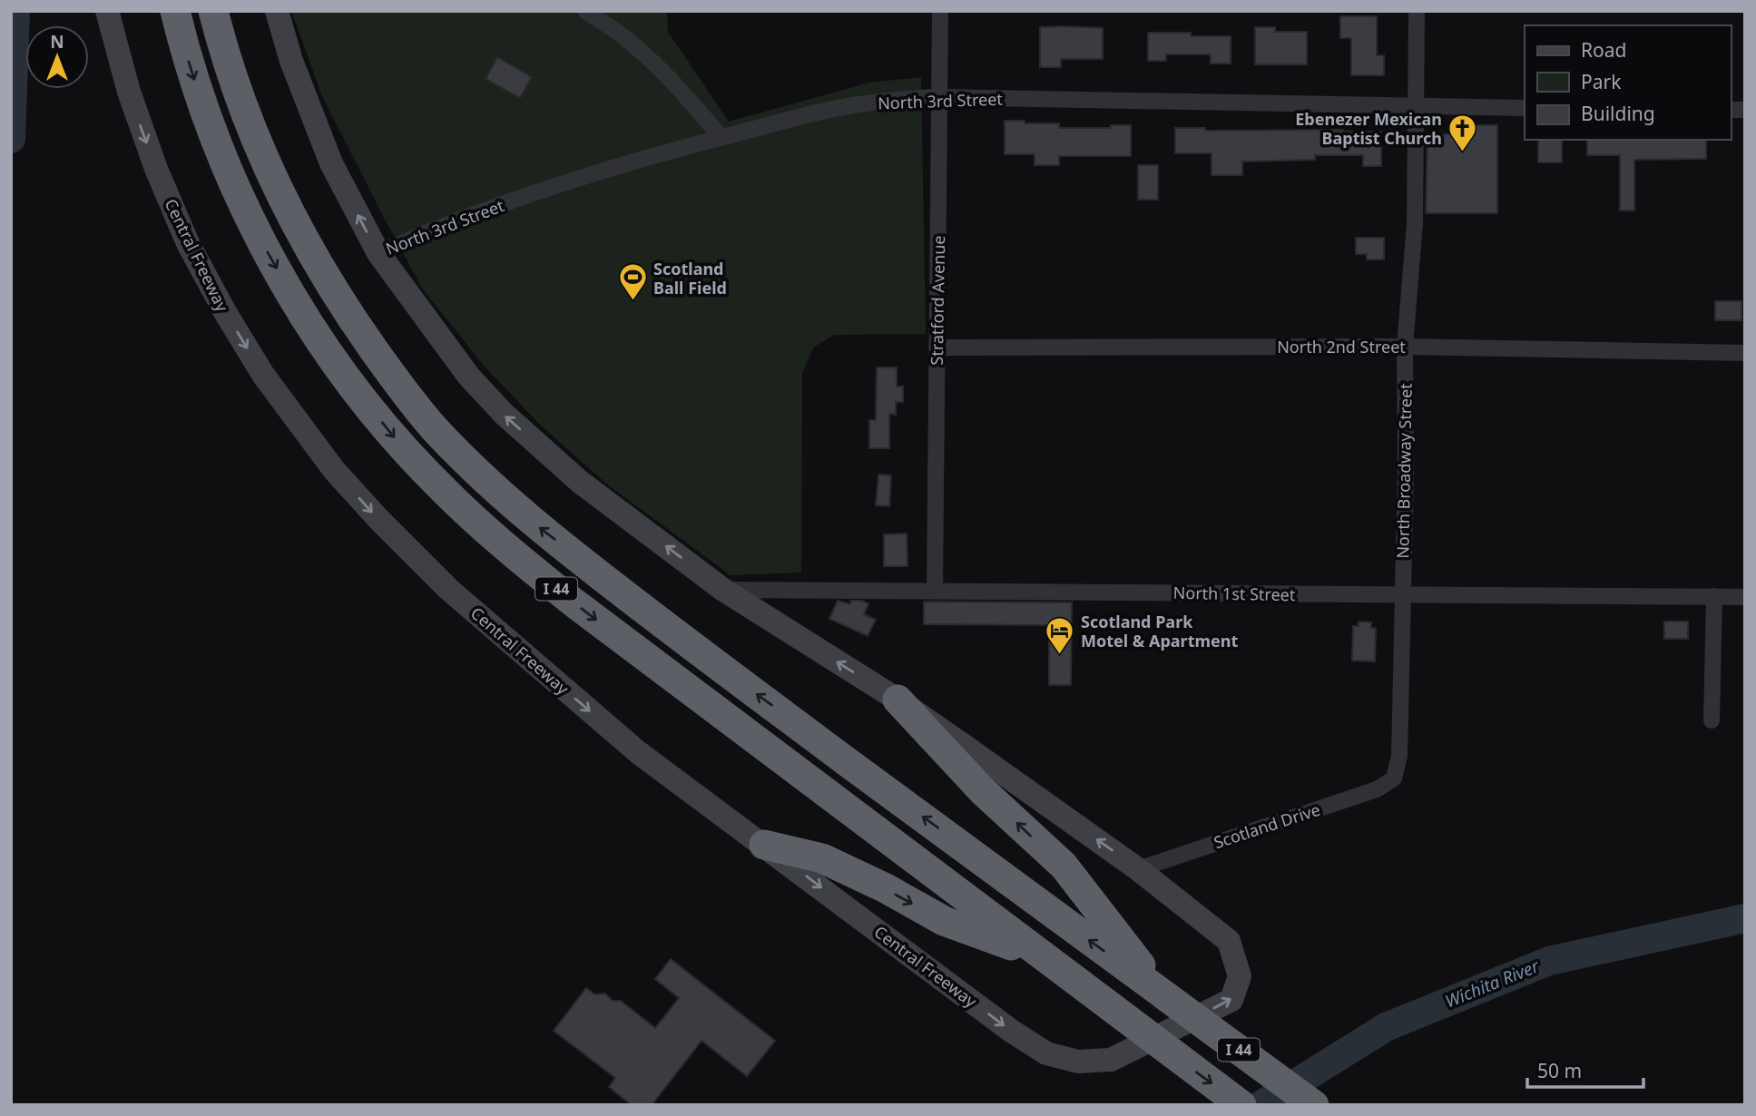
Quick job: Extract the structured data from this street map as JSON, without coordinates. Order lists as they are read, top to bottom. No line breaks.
{"streets":{"highway":["I 44"],"main road":["Central Freeway"],"street":["North 3rd Street","Stratford Avenue","North 2nd Street","North Broadway Street","North 1st Street","Scotland Drive"]},"crossings":[["North 3rd Street","Central Freeway"],["North 3rd Street","Stratford Avenue"],["North 3rd Street","North Broadway Street"],["Central Freeway","North 1st Street"],["Central Freeway","Scotland Drive"],["Stratford Avenue","North 2nd Street"],["Stratford Avenue","North 1st Street"],["North 2nd Street","North Broadway Street"],["North Broadway Street","North 1st Street"],["North Broadway Street","Scotland Drive"]],"water":["Wichita River"],"places":{"church":["Ebenezer Mexican Baptist Church"],"sports":["Scotland Ball Field"],"hotel":["Scotland Park Motel & Apartment"]},"legend":["Road","Park","Building"],"scale_bar":"50 m","north":"top"}
